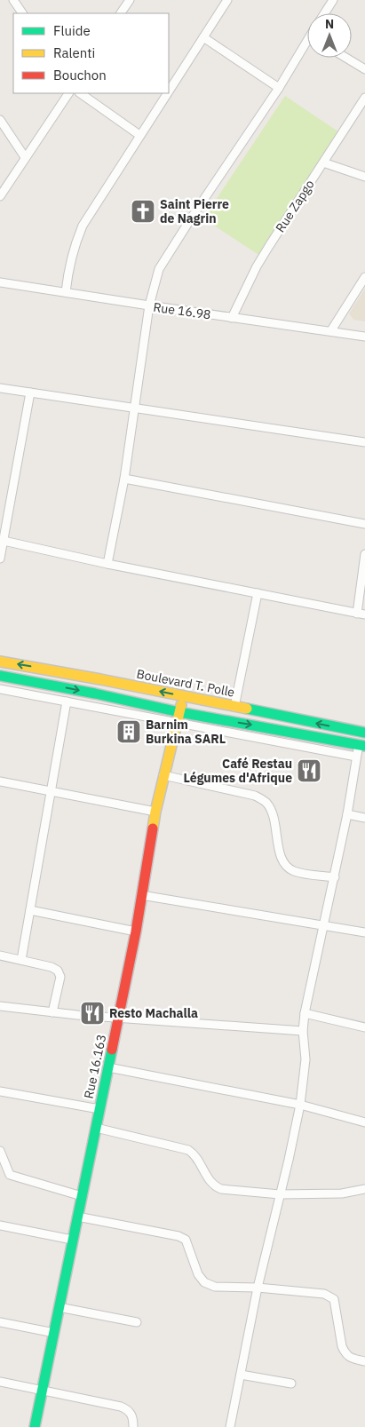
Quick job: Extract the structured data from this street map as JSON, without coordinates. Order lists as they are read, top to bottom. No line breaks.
{"streets":{"main road":["Boulevard T. Polle","Rue 16.163"],"street":["Rue Zapgo","Rue 16.98"]},"crossings":[["Rue Zapgo","Rue 16.98"],["Boulevard T. Polle","Rue 16.163"]],"places":{"church":["Saint Pierre de Nagrin"],"building":["Barnim Burkina SARL"],"restaurant":["Café Restau Légumes d'Afrique","Resto Machalla"]},"legend":["Fluide","Ralenti","Bouchon"],"north":"top"}
